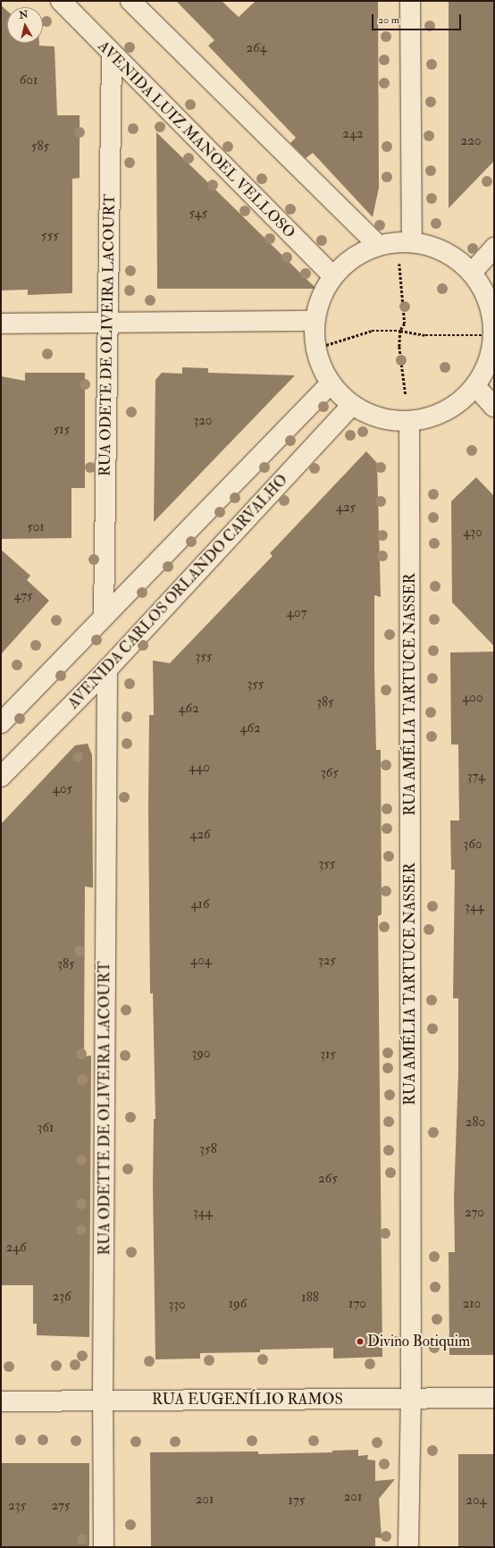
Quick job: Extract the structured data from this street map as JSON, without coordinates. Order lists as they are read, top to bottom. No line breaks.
{"streets":{"street":["AVENIDA LUIZ MANOEL VELLOSO","RUA ODETE DE OLIVEIRA LACOURT","AVENIDA CARLOS ORLANDO CARVALHO","RUA AMÉLIA TARTUCE NASSER","RUA ODETTE DE OLIVEIRA LACOURT","RUA EUGENÍLIO RAMOS"]},"crossings":[["AVENIDA LUIZ MANOEL VELLOSO","RUA ODETE DE OLIVEIRA LACOURT"],["AVENIDA CARLOS ORLANDO CARVALHO","RUA ODETTE DE OLIVEIRA LACOURT"],["RUA AMÉLIA TARTUCE NASSER","RUA EUGENÍLIO RAMOS"],["RUA ODETTE DE OLIVEIRA LACOURT","RUA EUGENÍLIO RAMOS"]],"places":["Divino Botiquim"],"house_numbers":["264","601","242","220","585","545","555","320","515","425","501","430","475","407","355","355","400","385","462","462","440","365","374","405","426","360","355","416","344","404","325","385","390","315","280","361","358","265","344","270","246","236","188","196","170","210","330","201","201","175","204","235","275"],"scale_bar":"20 m","north":"top"}
